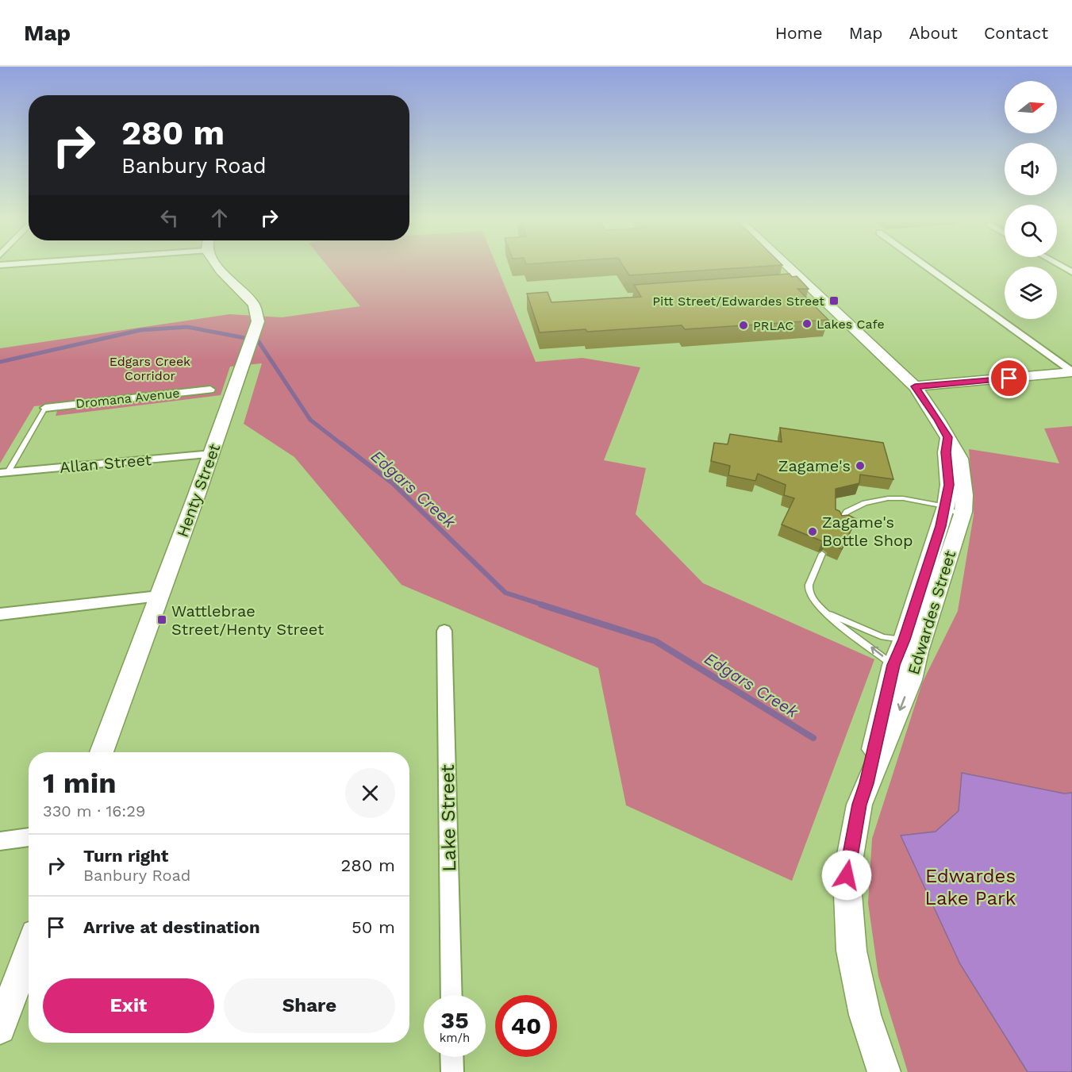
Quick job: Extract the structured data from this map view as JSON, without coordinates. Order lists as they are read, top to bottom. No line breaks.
{"streets":{"street":["Dromana Avenue","Allan Street","Henty Street","Edwardes Street","Lake Street"]},"crossings":[["Allan Street","Henty Street"]],"water":["Edgars Creek"],"parks":["Edgars Creek Corridor","Edwardes Lake Park"],"places":{"transit":["Pitt Street/Edwardes Street","Wattlebrae Street/Henty Street"],"other":["Lakes Cafe","PRLAC","Zagame's","Zagame's Bottle Shop"]},"north":"right","page":{"header":"Map","nav":["Home","Map","About","Contact"],"turn":["280 m","Banbury Road"],"heading":["1 min","330 m · 16:29"],"list":[{"name":"Turn right","note":"Banbury Road","value":"280 m"},{"name":"Arrive at destination","value":"50 m"}],"buttons":["Exit","Share"],"speed":"35 km/h","limit":"40"}}
